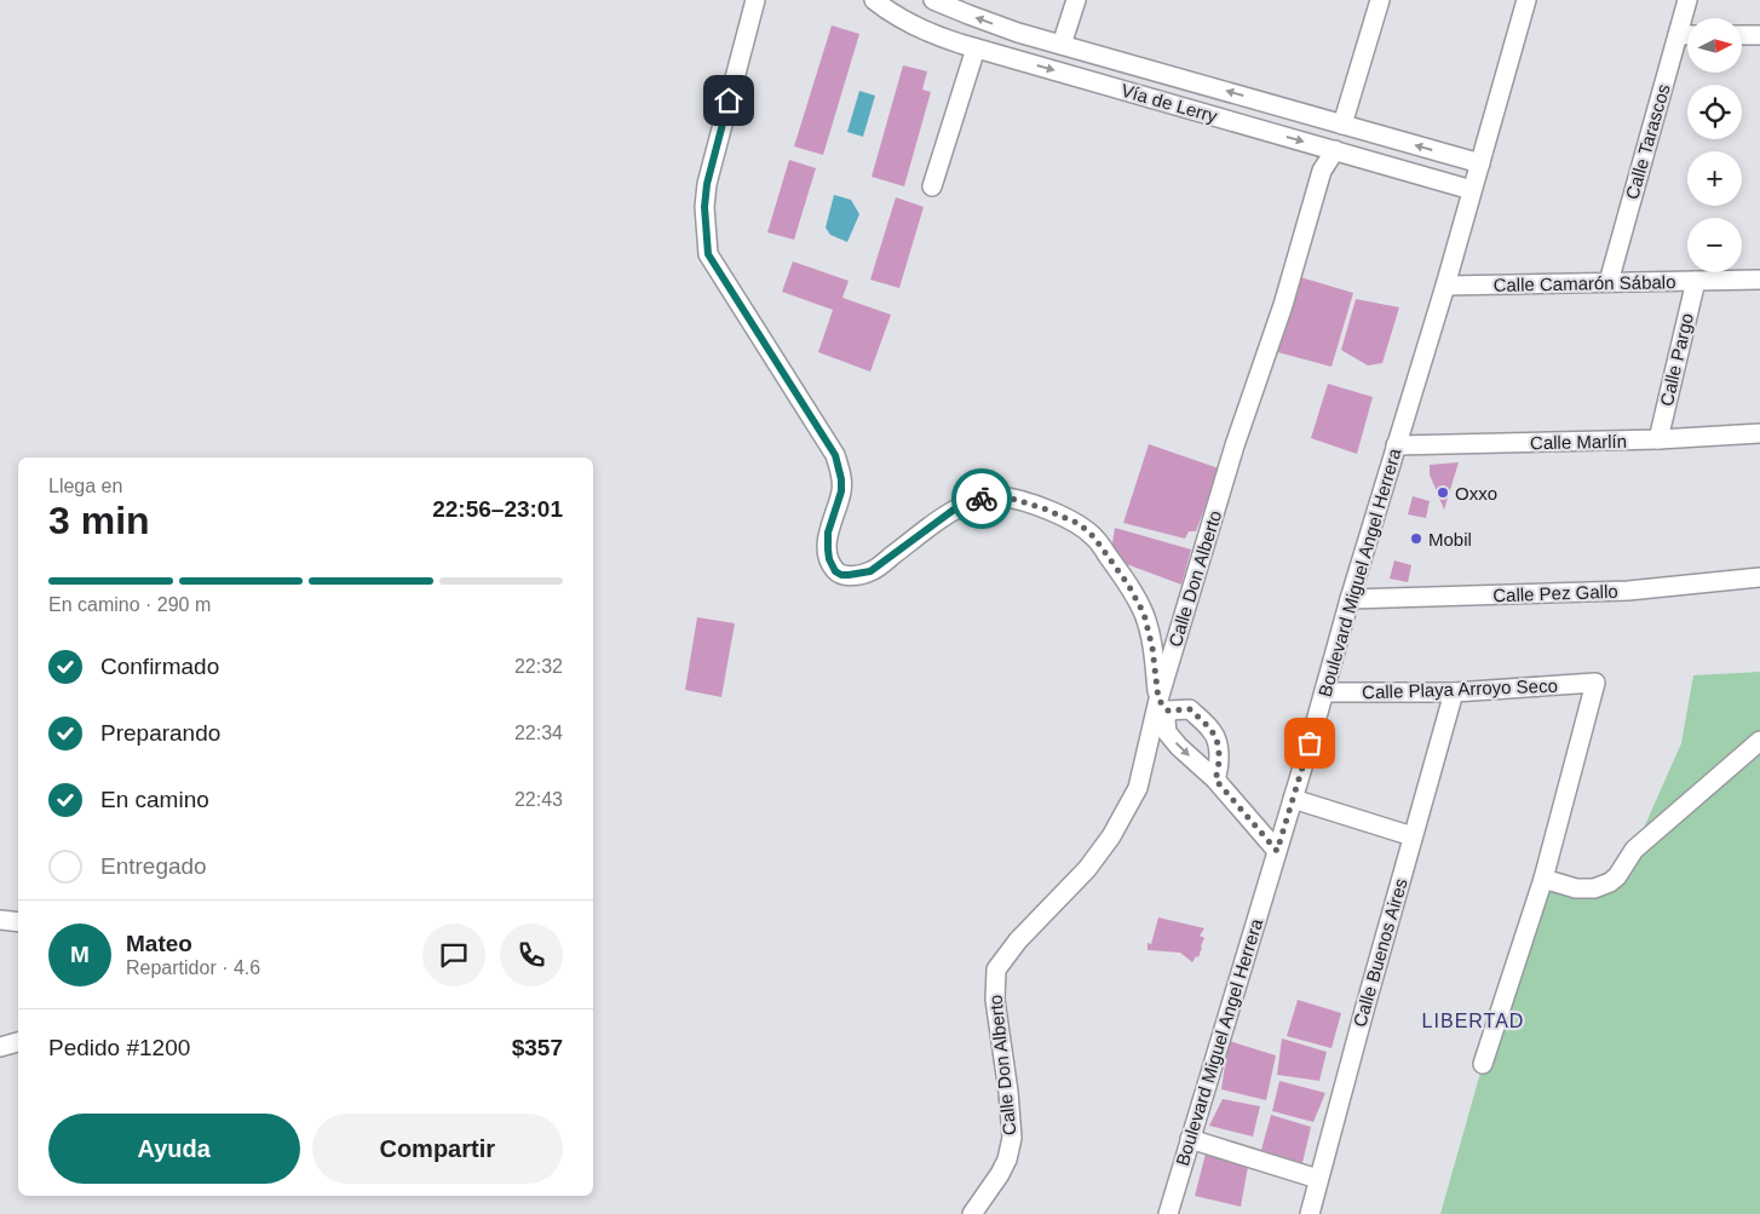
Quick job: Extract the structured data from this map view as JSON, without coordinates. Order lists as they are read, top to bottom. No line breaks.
{"streets":{"street":["Vía de Lerry","Calle Tarascos","Calle Camarón Sábalo","Calle Pargo","Calle Marlín","Boulevard Miguel Angel Herrera","Calle Don Alberto","Calle Pez Gallo","Calle Playa Arroyo Seco","Calle Buenos Aires"]},"crossings":[["Vía de Lerry","Boulevard Miguel Angel Herrera"],["Vía de Lerry","Calle Don Alberto"],["Calle Tarascos","Calle Camarón Sábalo"],["Calle Camarón Sábalo","Calle Pargo"],["Calle Camarón Sábalo","Boulevard Miguel Angel Herrera"],["Calle Pargo","Calle Marlín"],["Calle Marlín","Boulevard Miguel Angel Herrera"],["Boulevard Miguel Angel Herrera","Calle Pez Gallo"],["Boulevard Miguel Angel Herrera","Calle Playa Arroyo Seco"],["Calle Playa Arroyo Seco","Calle Buenos Aires"]],"districts":["LIBERTAD"],"places":["Oxxo","Mobil"],"north":"right","page":{"map_buttons":["+","−"],"heading":["3 min","Llega en","22:56–23:01"],"panel":["Mateo","Repartidor · 4.6","Pedido #1200","$357"],"bar":"En camino · 290 m","list":[["Confirmado","22:32"],["Preparando","22:34"],["En camino","22:43"],"Entregado"],"round":"M","buttons":["Ayuda","Compartir"]}}
